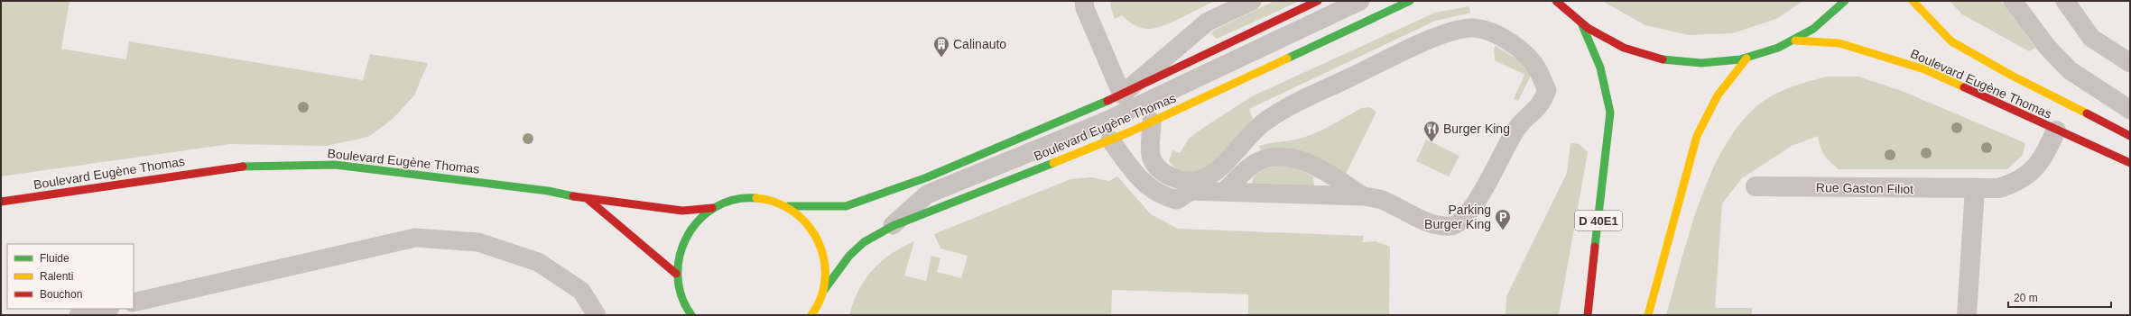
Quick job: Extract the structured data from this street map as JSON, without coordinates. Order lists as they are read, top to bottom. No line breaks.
{"streets":{"main road":["Boulevard Eugène Thomas","D 40E1"],"street":["Rue Gaston Filiot"]},"crossings":[["Boulevard Eugène Thomas","Rue Gaston Filiot"]],"places":{"building":["Calinauto"],"restaurant":["Burger King"],"parking":["Parking Burger King"]},"legend":["Fluide","Ralenti","Bouchon"],"scale_bar":"20 m"}
